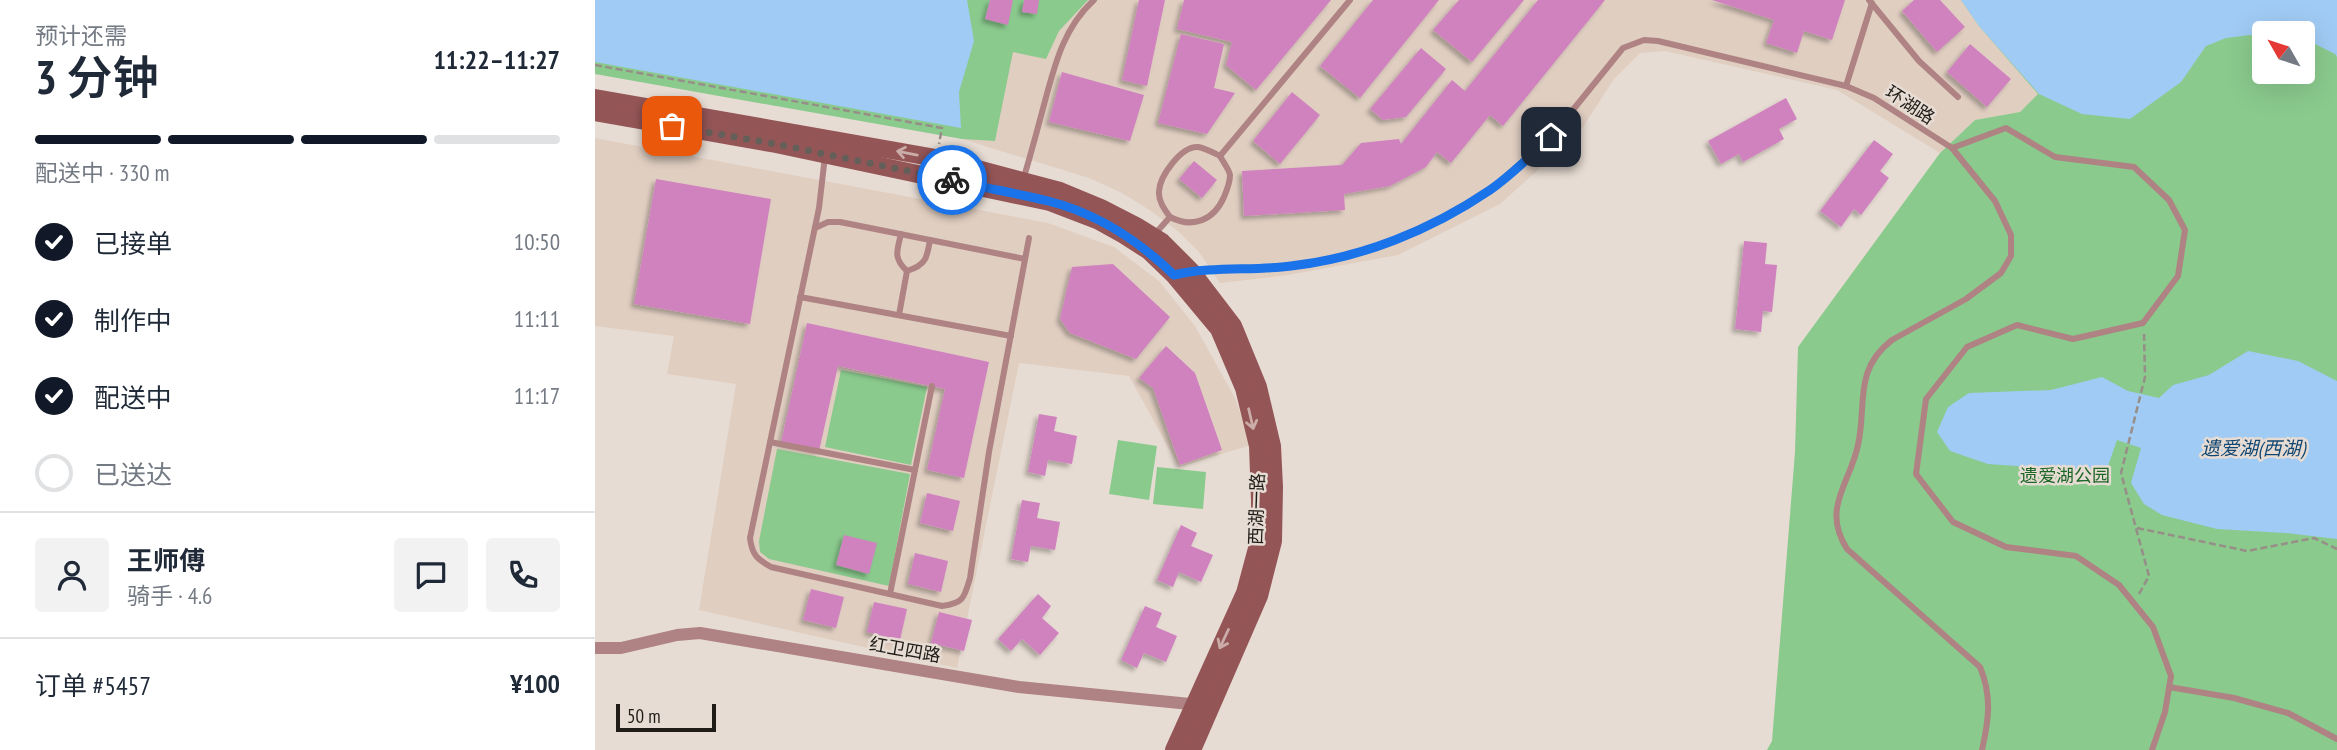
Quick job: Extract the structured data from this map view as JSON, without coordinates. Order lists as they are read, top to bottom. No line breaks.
{"streets":{"main road":["西湖一路"],"street":["红卫四路"],"lane":["环湖路"]},"crossings":[["环湖路","西湖一路"],["西湖一路","红卫四路"]],"water":["遗爱湖(西湖)"],"parks":["遗爱湖公园"],"scale_bar":"50 m","north":"top left","page":{"heading":["3 分钟","预计还需","11:22–11:27"],"panel":["王师傅","骑手 · 4.6","订单 #5457","¥100"],"bar":"配送中 · 330 m","list":[["已接单","10:50"],["制作中","11:11"],["配送中","11:17"],"已送达"],"scale":"50 m"}}
